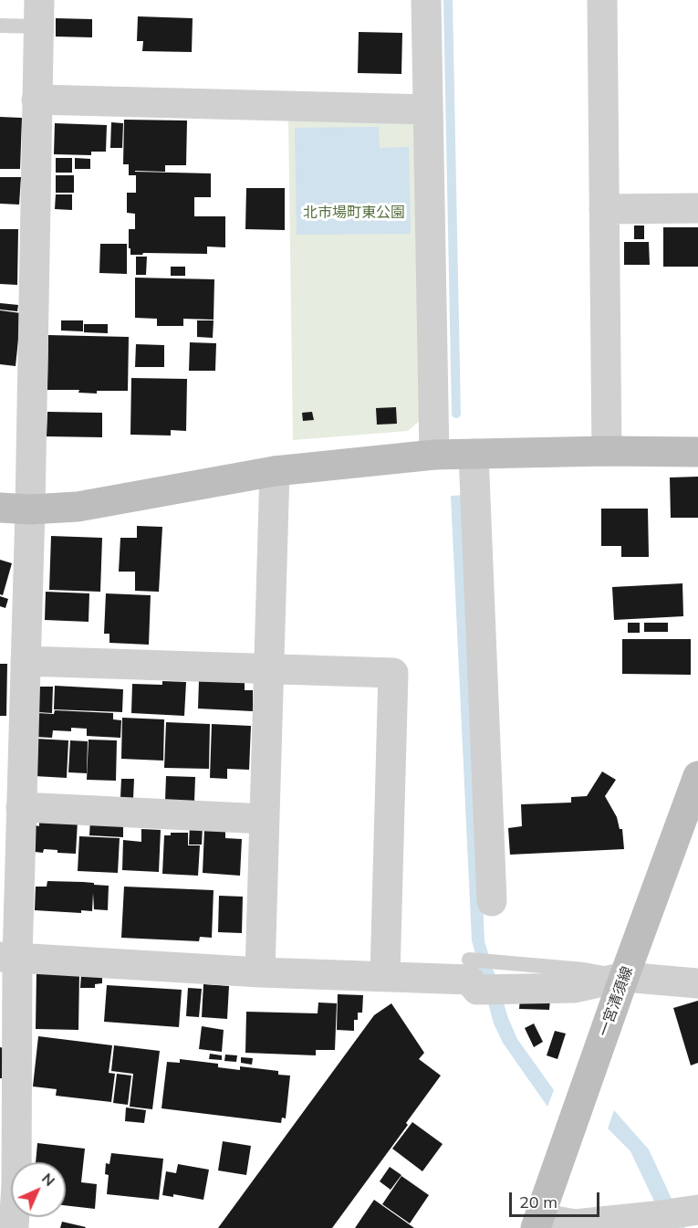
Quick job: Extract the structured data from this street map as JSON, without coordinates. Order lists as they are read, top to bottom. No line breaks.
{"streets":{"street":["一宮清須線"]},"parks":["北市場町東公園"],"scale_bar":"20 m","north":"top right"}
